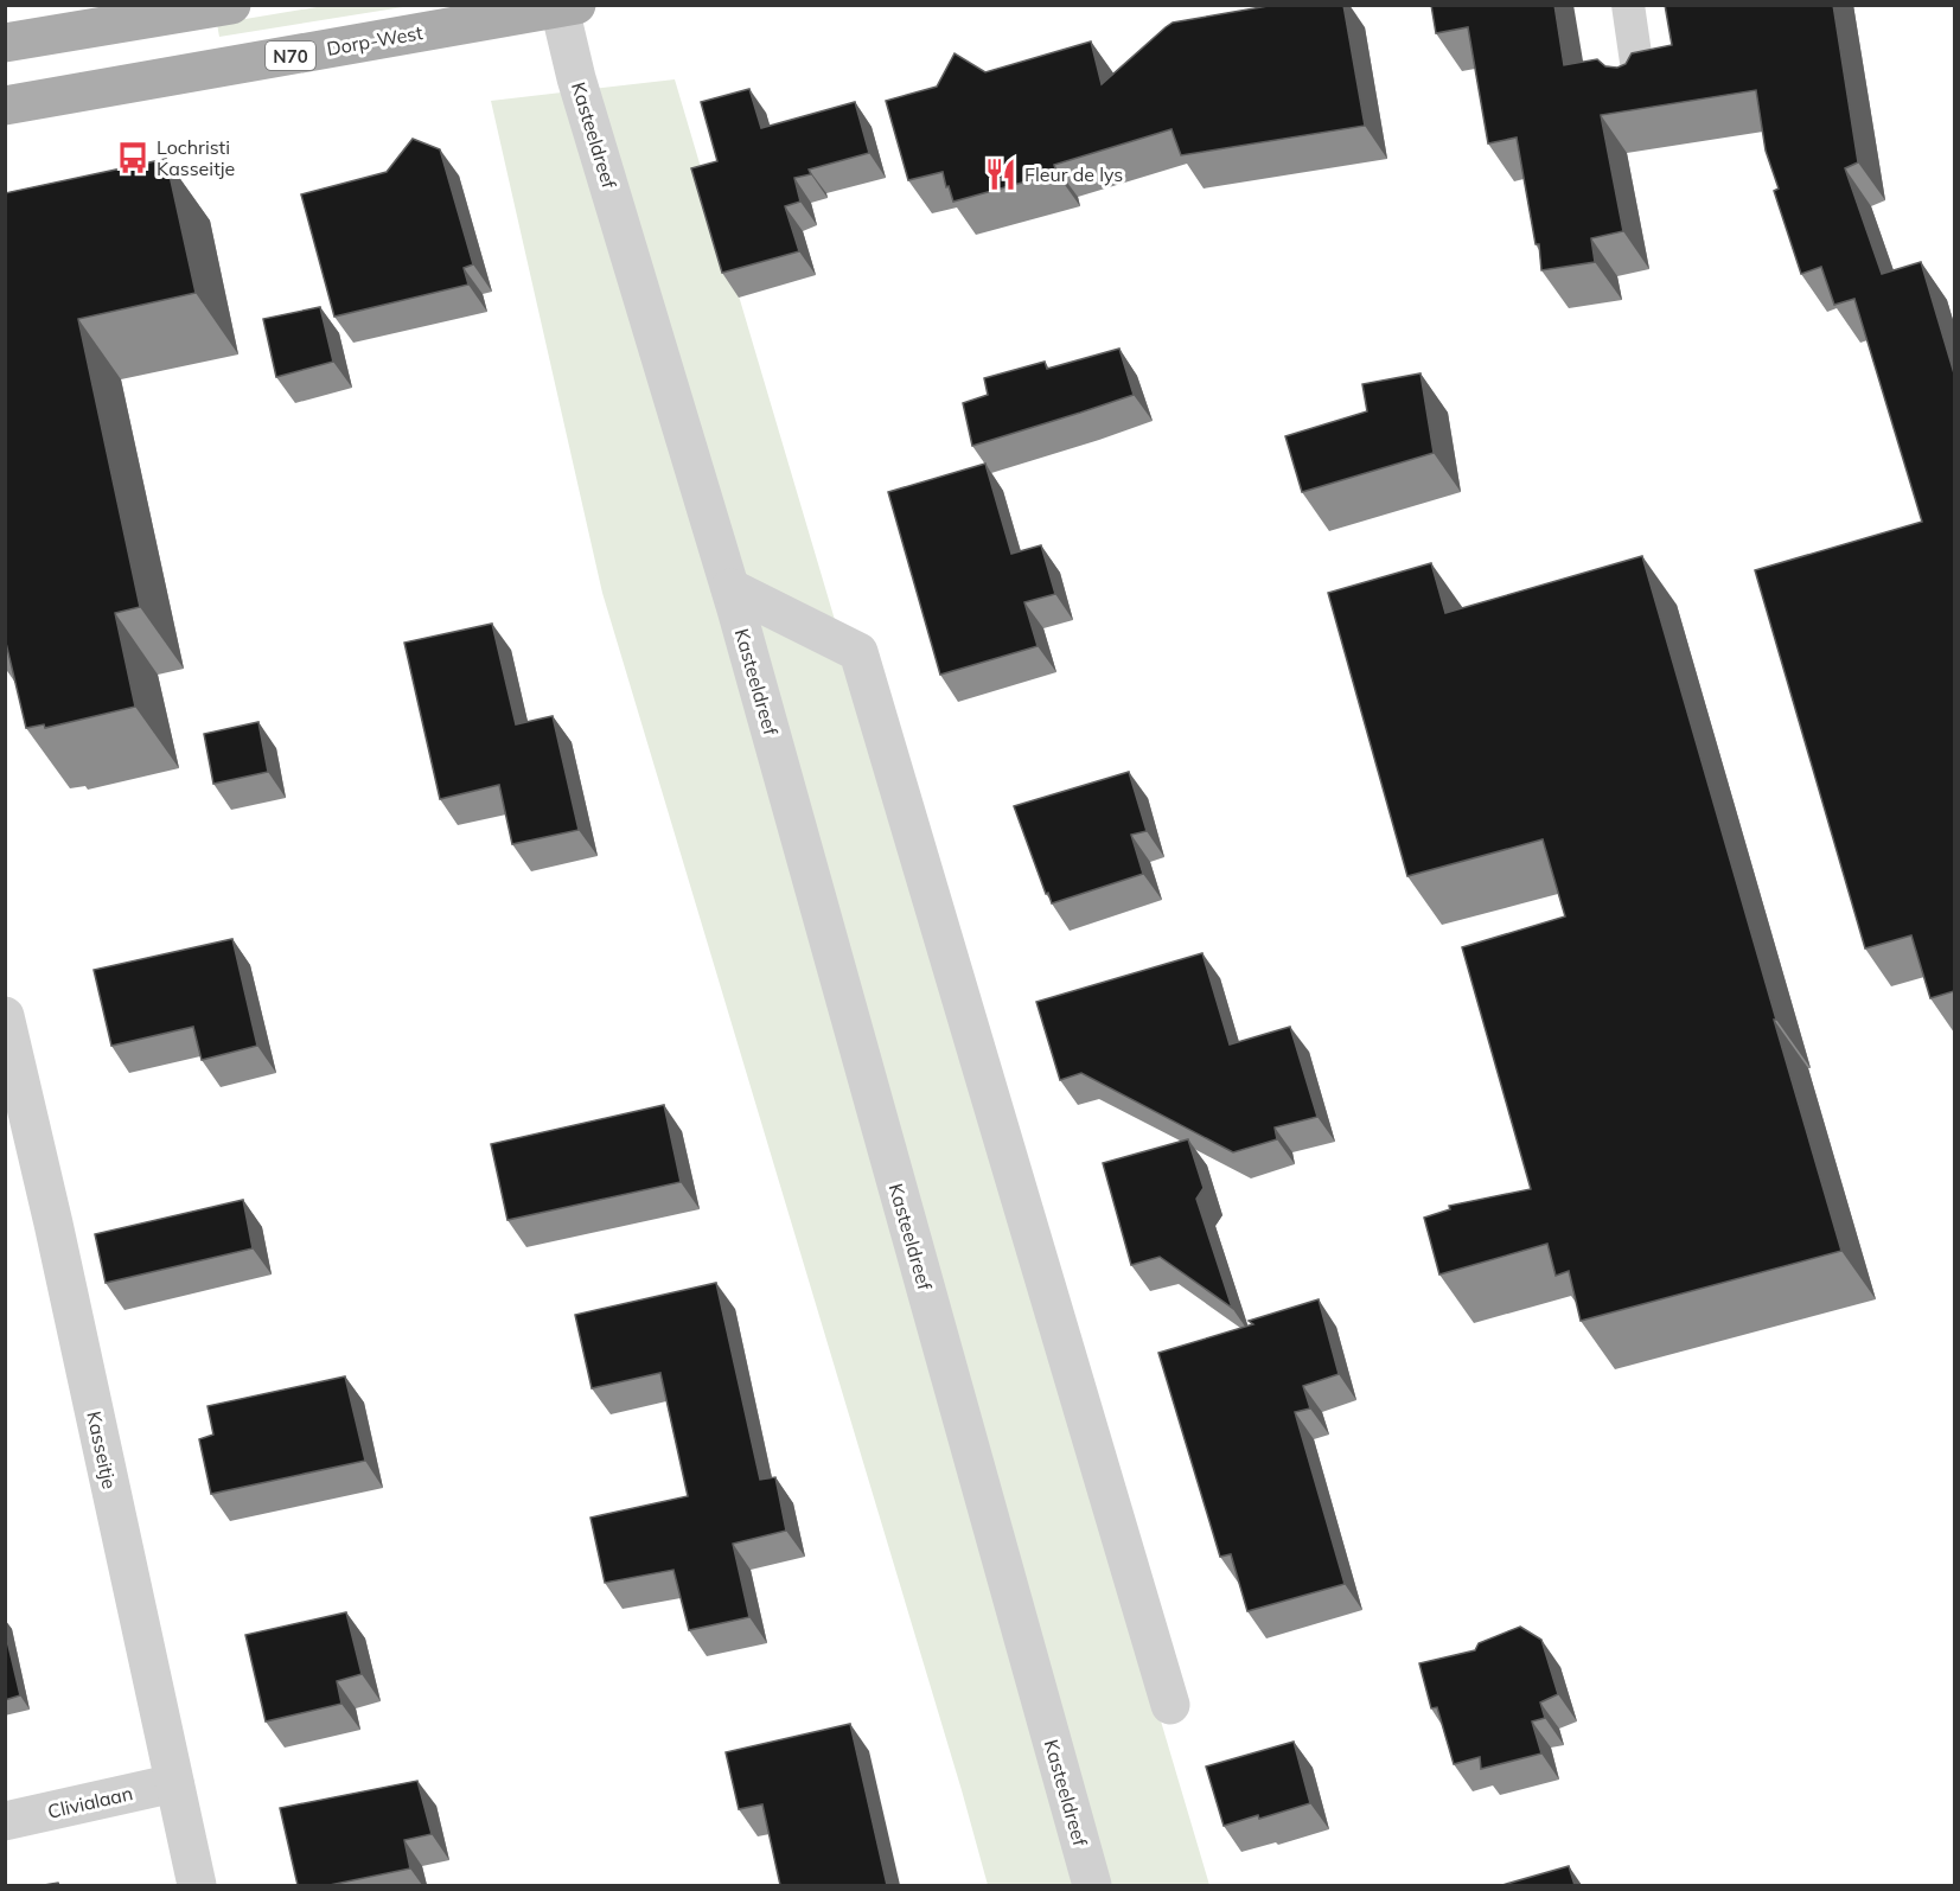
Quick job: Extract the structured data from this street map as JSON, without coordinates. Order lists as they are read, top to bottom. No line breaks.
{"streets":{"main road":["Dorp-West","N70"],"street":["Kasteeldreef","Kasseitje","Clivialaan"]},"crossings":[["Dorp-West","Kasteeldreef"],["Kasseitje","Clivialaan"]],"places":{"bus stop":["Lochristi Kasseitje"],"restaurant":["Fleur de lys"]}}
